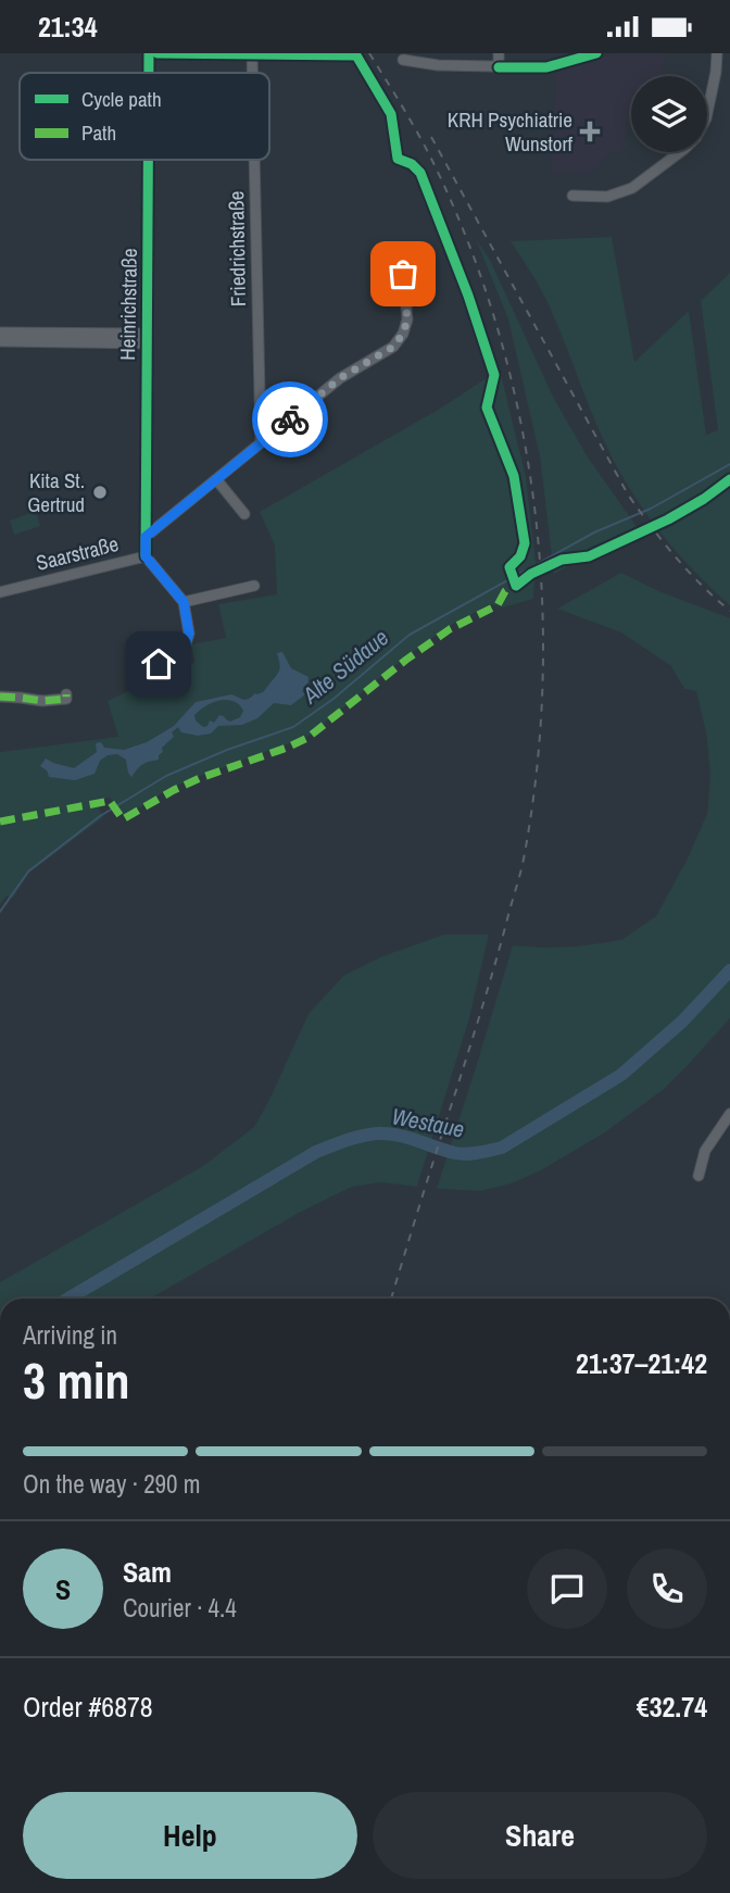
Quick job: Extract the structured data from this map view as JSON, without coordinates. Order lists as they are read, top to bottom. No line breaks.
{"streets":{"street":["Friedrichstraße","Heinrichstraße","Saarstraße"]},"crossings":[["Heinrichstraße","Saarstraße"]],"water":["Alte Südaue","Westaue"],"places":{"health":["KRH Psychiatrie Wunstorf"],"other":["Kita St. Gertrud"]},"legend":["Cycle path","Path"],"page":{"status":"21:34","heading":["3 min","Arriving in","21:37–21:42"],"panel":["Sam","Courier · 4.4","Order #6878","€32.74"],"bar":"On the way · 290 m","round":"S","buttons":["Help","Share"]}}
